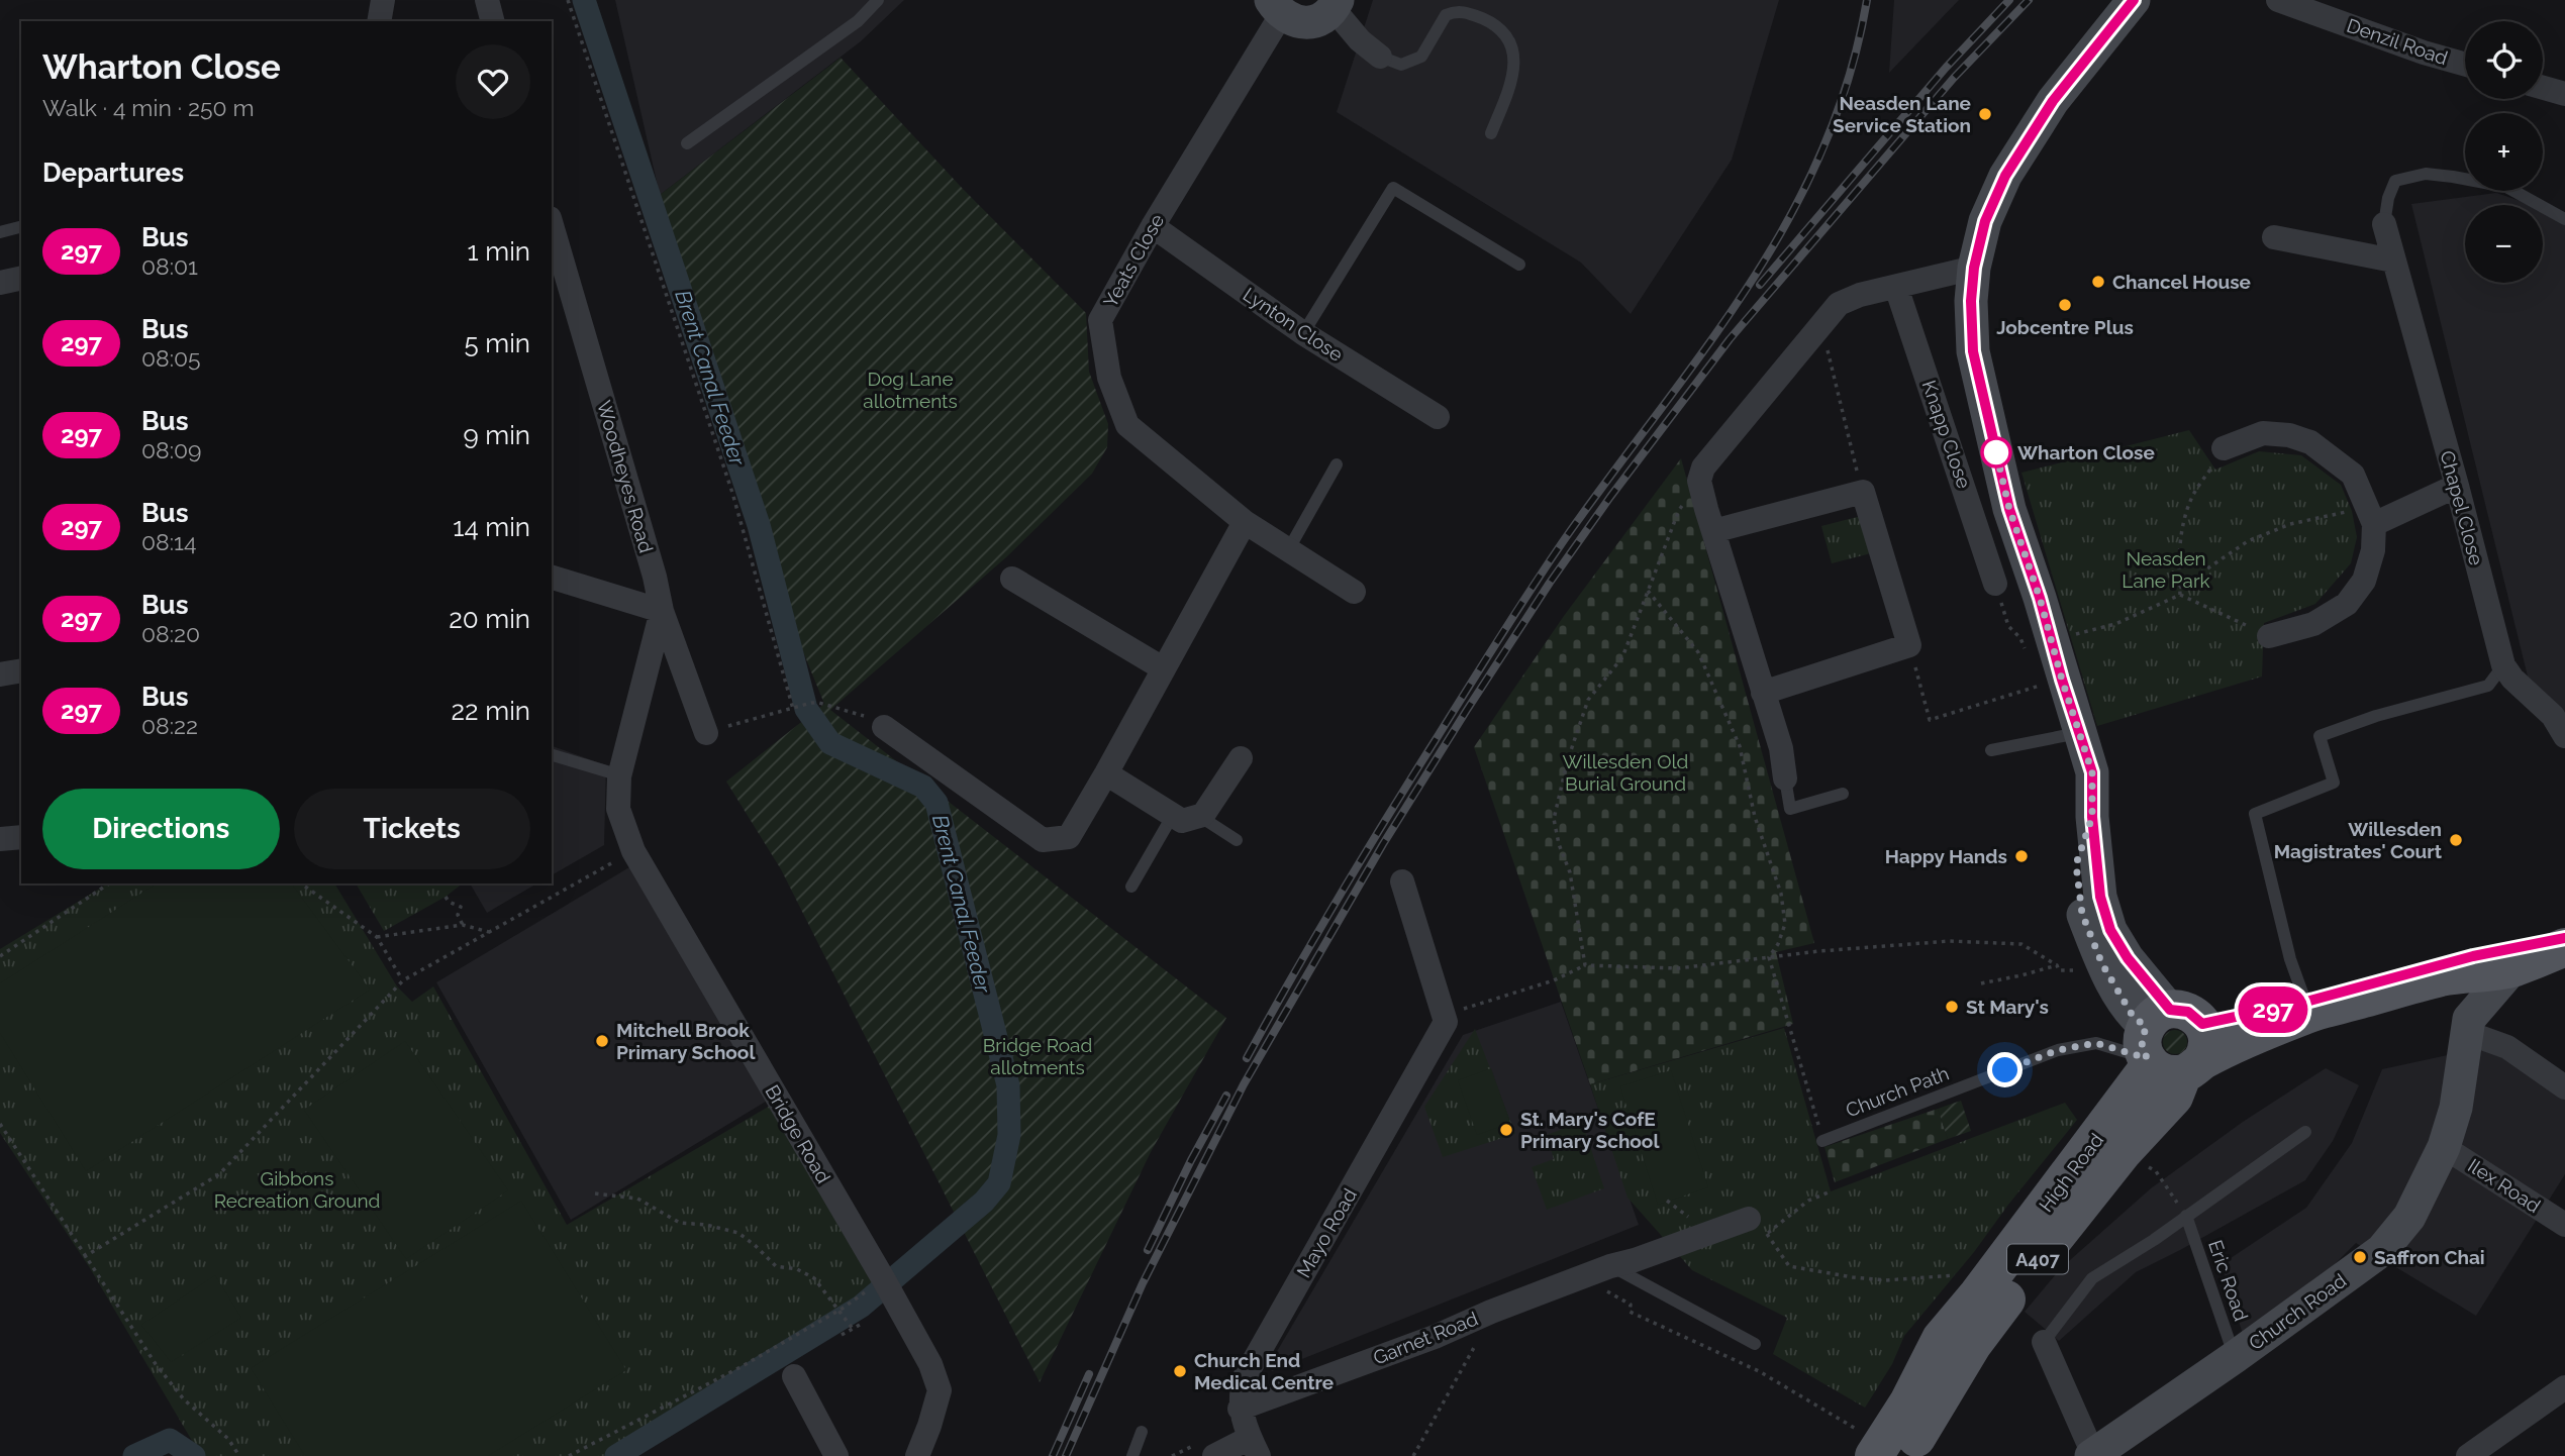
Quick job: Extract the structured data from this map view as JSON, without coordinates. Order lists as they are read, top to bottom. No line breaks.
{"streets":{"main road":["High Road","A407","Church Road"],"street":["Denzil Road","Yeats Close","Lynton Close","Knapp Close","Woodheyes Road","Chapel Close","Bridge Road","Ilex Road","Mayo Road","Garnet Road"],"lane":["Church Path","Eric Road"]},"crossings":[["Yeats Close","Lynton Close"],["Woodheyes Road","Bridge Road"],["Church Path","High Road"],["Ilex Road","Church Road"],["Mayo Road","Garnet Road"],["Eric Road","Church Road"]],"water":["Brent Canal Feeder"],"parks":["Dog Lane allotments","Neasden Lane Park","Willesden Old Burial Ground","Bridge Road allotments","Gibbons Recreation Ground"],"places":["Neasden Lane Service Station","Chancel House","Jobcentre Plus","Wharton Close","Willesden Magistrates' Court","Happy Hands","St Mary's","Mitchell Brook Primary School","St. Mary's CofE Primary School","Saffron Chai","Church End Medical Centre"],"lines":["bus line 297"],"page":{"on_map":"297","map_buttons":["+","−"],"heading":[["Wharton Close","Walk · 4 min · 250 m"],"Departures"],"list":[{"mark":"297","name":"Bus","note":"08:01","value":"1 min"},{"mark":"297","name":"Bus","note":"08:05","value":"5 min"},{"mark":"297","name":"Bus","note":"08:09","value":"9 min"},{"mark":"297","name":"Bus","note":"08:14","value":"14 min"},{"mark":"297","name":"Bus","note":"08:20","value":"20 min"},{"mark":"297","name":"Bus","note":"08:22","value":"22 min"}],"buttons":["Directions","Tickets"]}}
